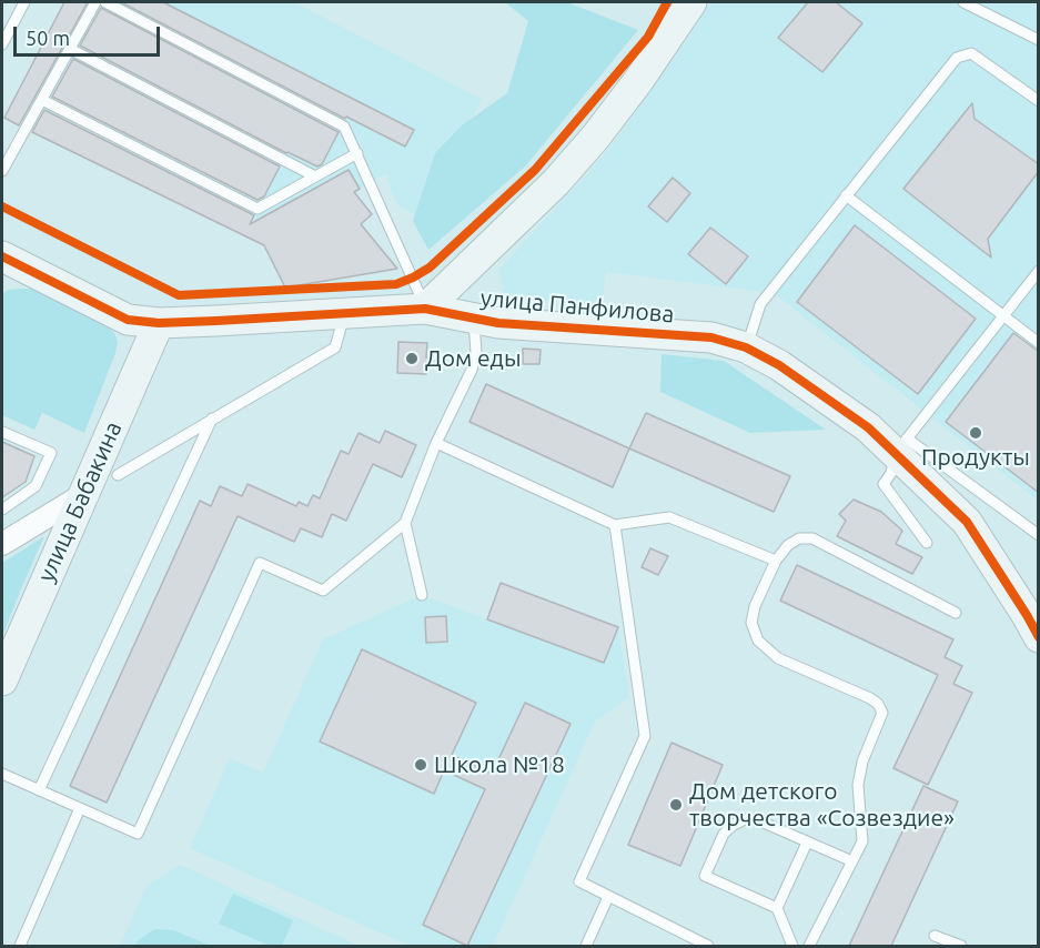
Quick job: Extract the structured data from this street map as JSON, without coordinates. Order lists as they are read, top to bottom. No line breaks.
{"streets":{"street":["улица Панфилова","улица Бабакина"]},"crossings":[["улица Панфилова","улица Бабакина"]],"places":["Дом еды","Продукты","Школа №18","Дом детского творчества «Созвездие»"],"scale_bar":"50 m"}
